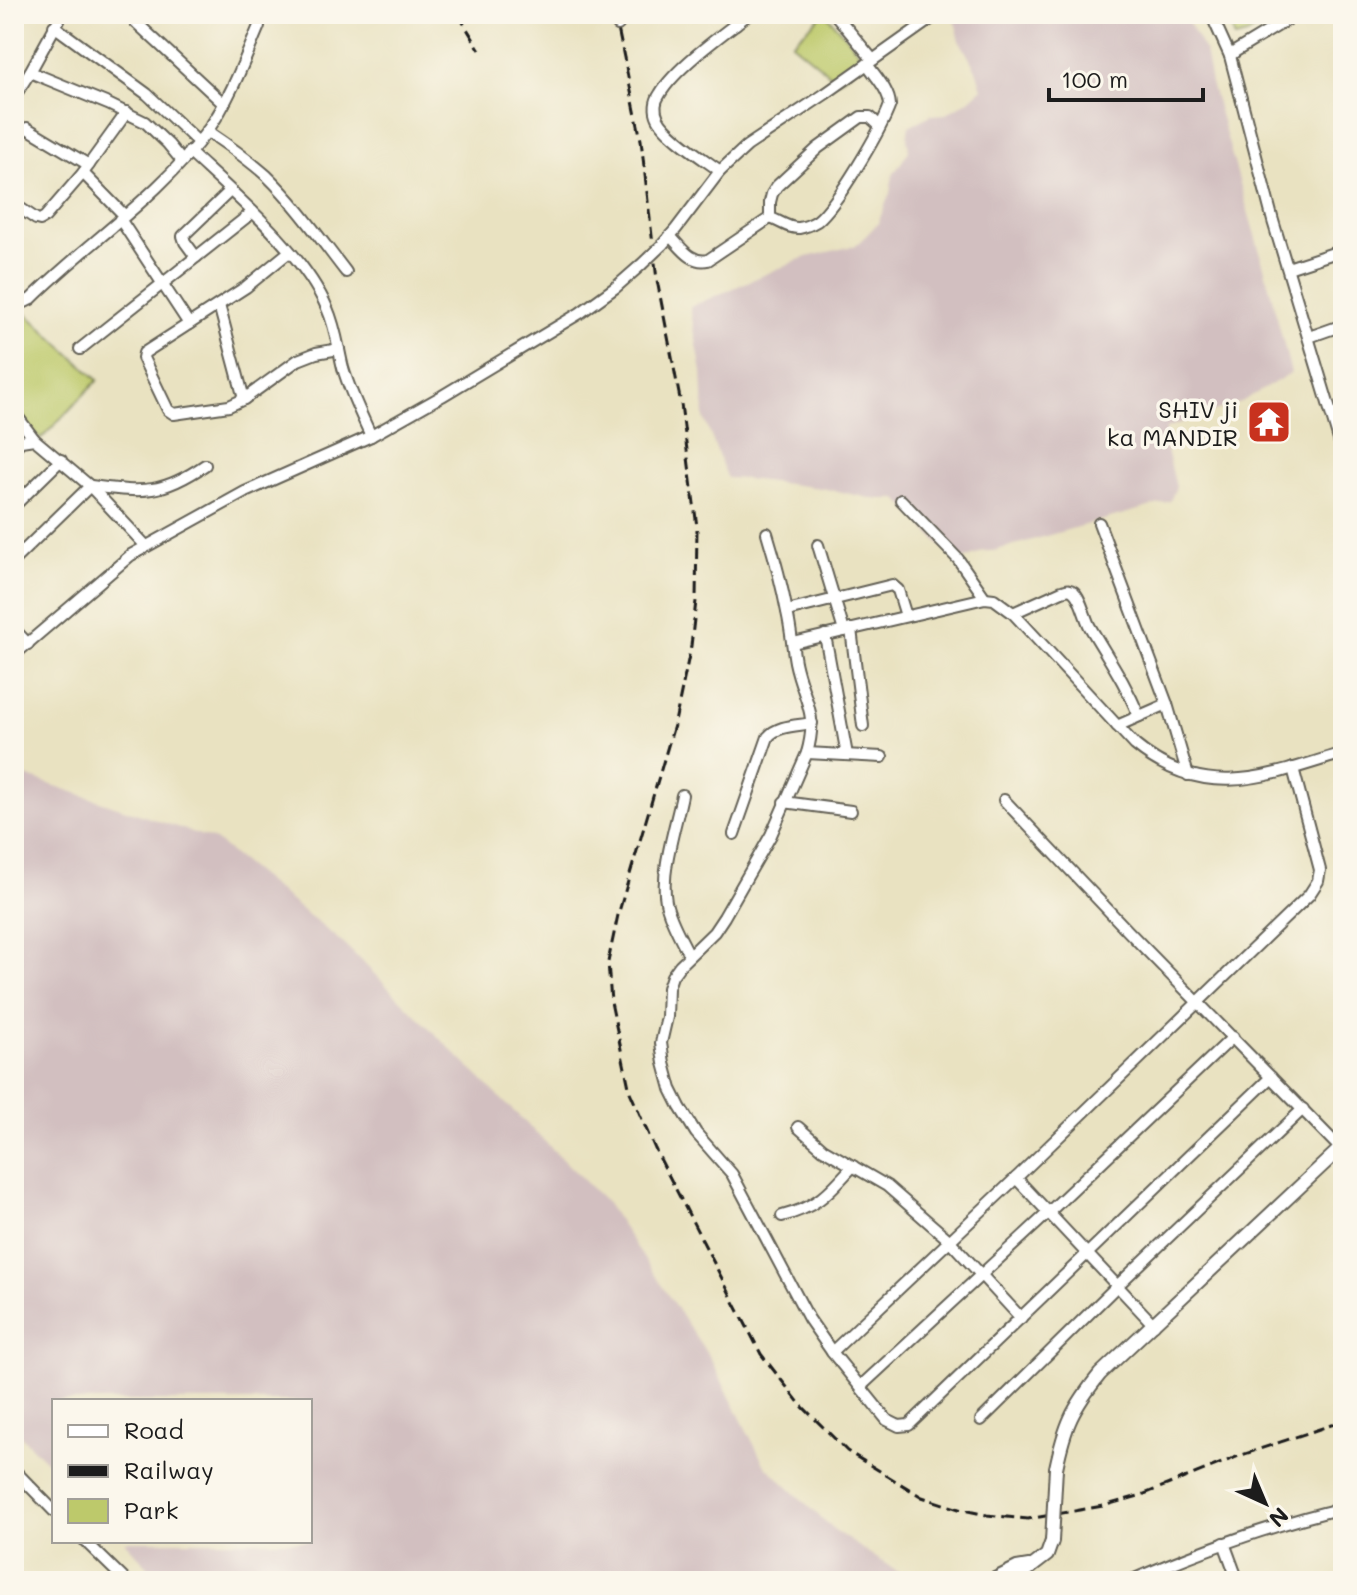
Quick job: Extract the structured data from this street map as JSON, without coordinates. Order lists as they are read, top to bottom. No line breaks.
{"places":{"temple":["SHIV ji ka MANDIR"]},"legend":["Road","Railway","Park"],"scale_bar":"100 m","north":"bottom right"}
